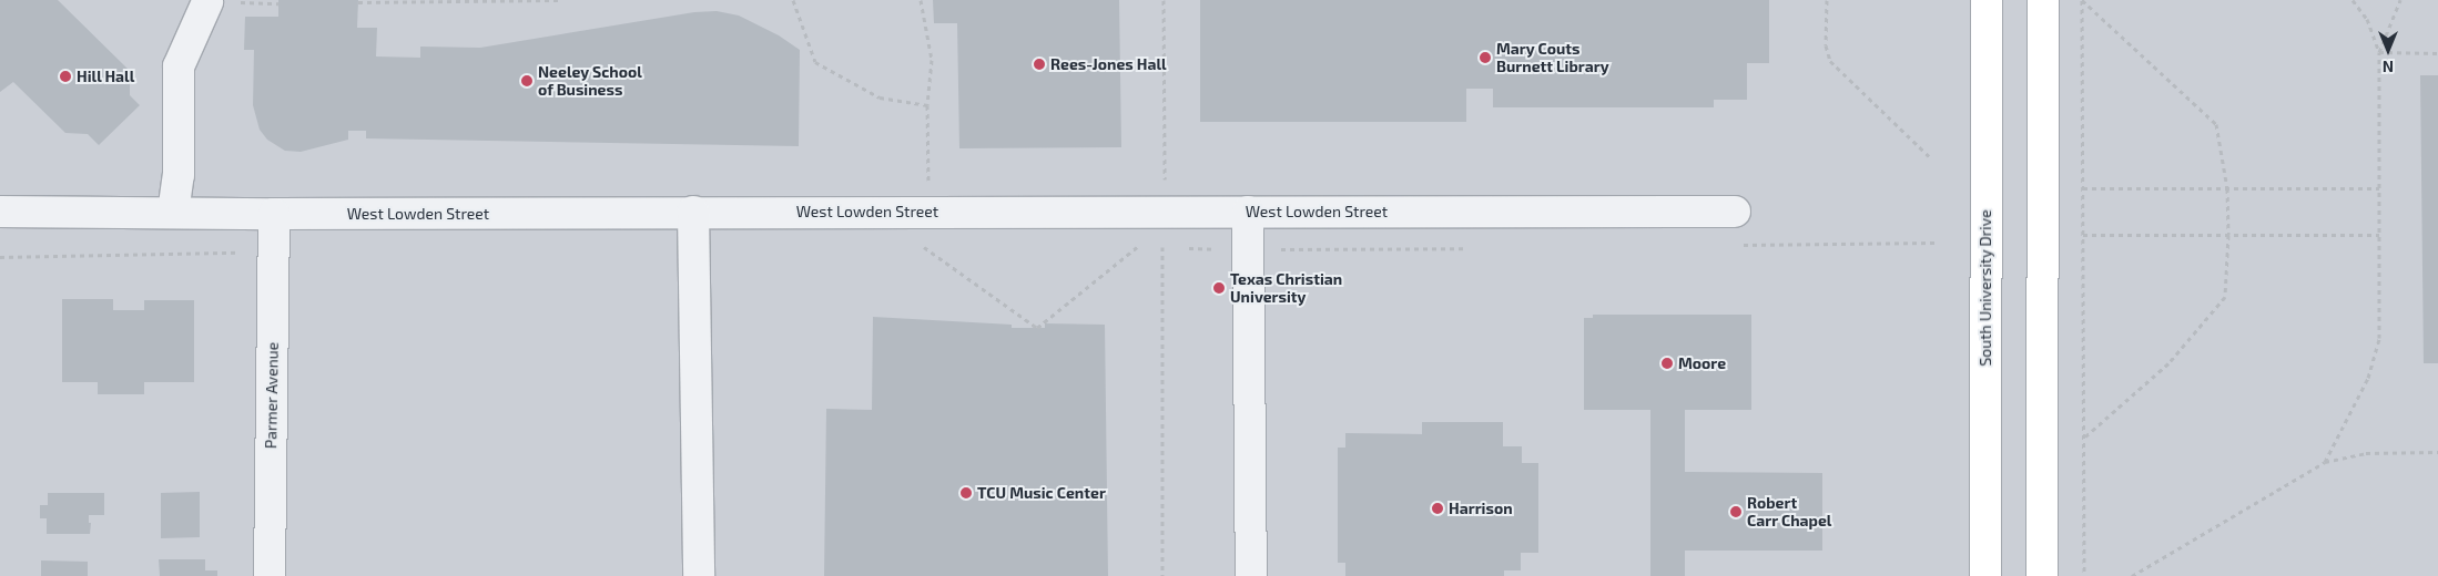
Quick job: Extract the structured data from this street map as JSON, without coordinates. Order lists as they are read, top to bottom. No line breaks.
{"streets":{"main road":["South University Drive"],"street":["West Lowden Street","Parmer Avenue"]},"crossings":[["West Lowden Street","Parmer Avenue"]],"places":["Mary Couts Burnett Library","Rees-Jones Hall","Hill Hall","Neeley School of Business","Texas Christian University","Moore","TCU Music Center","Harrison","Robert Carr Chapel"],"north":"bottom"}
